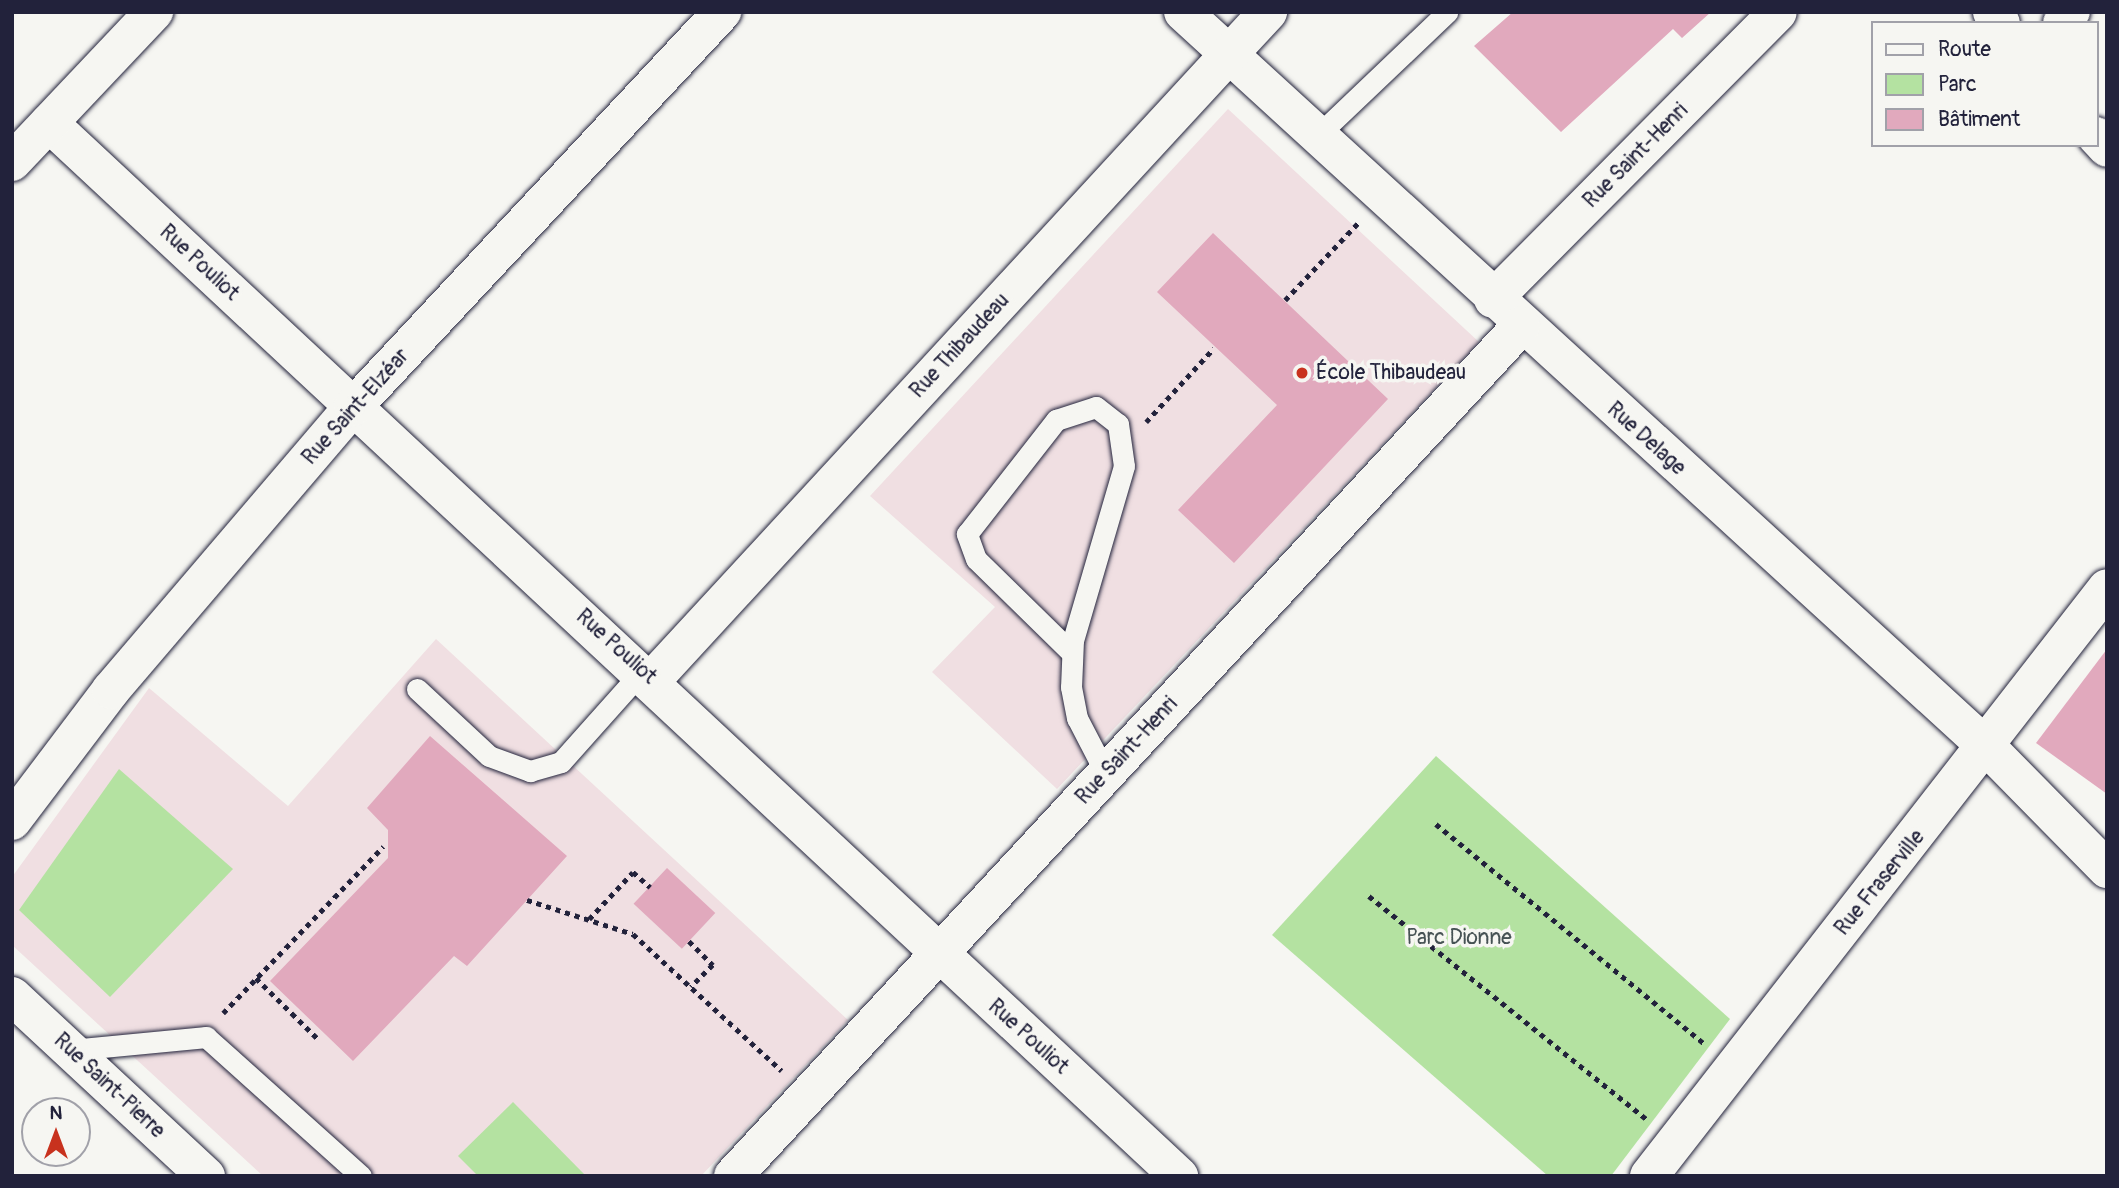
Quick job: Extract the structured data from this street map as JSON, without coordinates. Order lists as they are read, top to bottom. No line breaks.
{"streets":{"street":["Rue Saint-Henri","Rue Pouliot","Rue Thibaudeau","Rue Saint-Elzéar","Rue Delage","Rue Fraserville","Rue Saint-Pierre"]},"crossings":[["Rue Saint-Henri","Rue Pouliot"],["Rue Saint-Henri","Rue Delage"],["Rue Pouliot","Rue Thibaudeau"],["Rue Pouliot","Rue Saint-Elzéar"],["Rue Thibaudeau","Rue Delage"],["Rue Delage","Rue Fraserville"]],"parks":["Parc Dionne"],"places":["École Thibaudeau"],"legend":["Route","Parc","Bâtiment"],"north":"top"}
